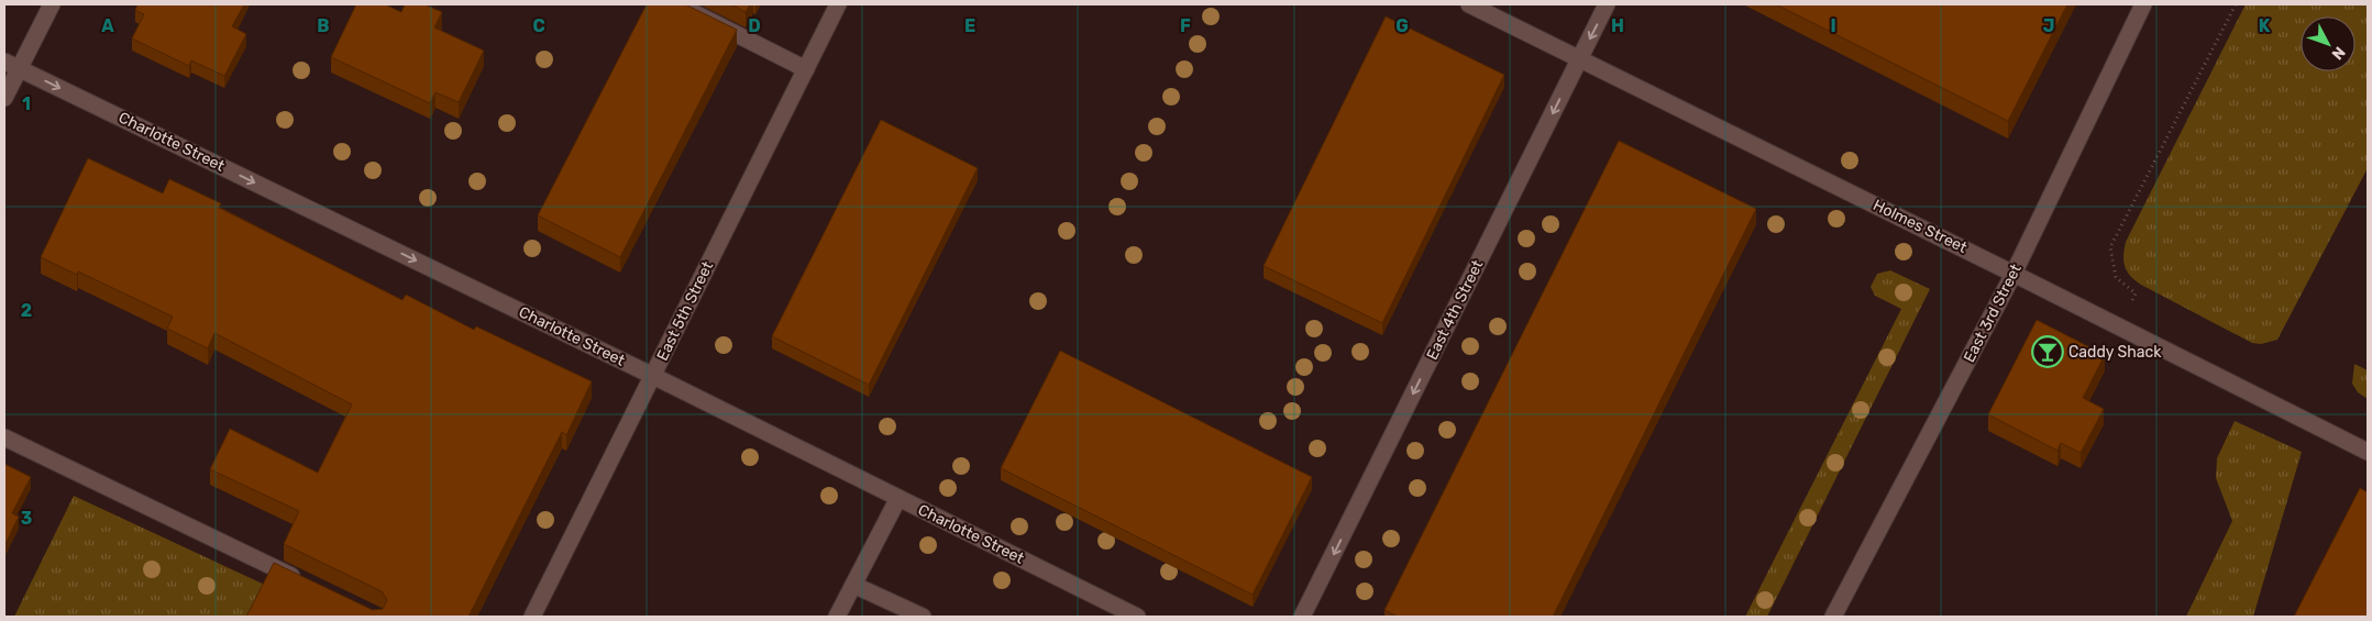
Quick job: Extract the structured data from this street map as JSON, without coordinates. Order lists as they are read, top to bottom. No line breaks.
{"streets":{"street":["Charlotte Street","Holmes Street","East 4th Street","East 5th Street","East 3rd Street"]},"crossings":[["Charlotte Street","East 5th Street"],["Holmes Street","East 4th Street"],["Holmes Street","East 3rd Street"]],"one_way":["Charlotte Street","East 4th Street"],"places":{"bar":["Caddy Shack"]},"north":"bottom right","grid":{"columns":["A","B","C","D","E","F","G","H","I","J","K"],"rows":["1","2","3"]}}
